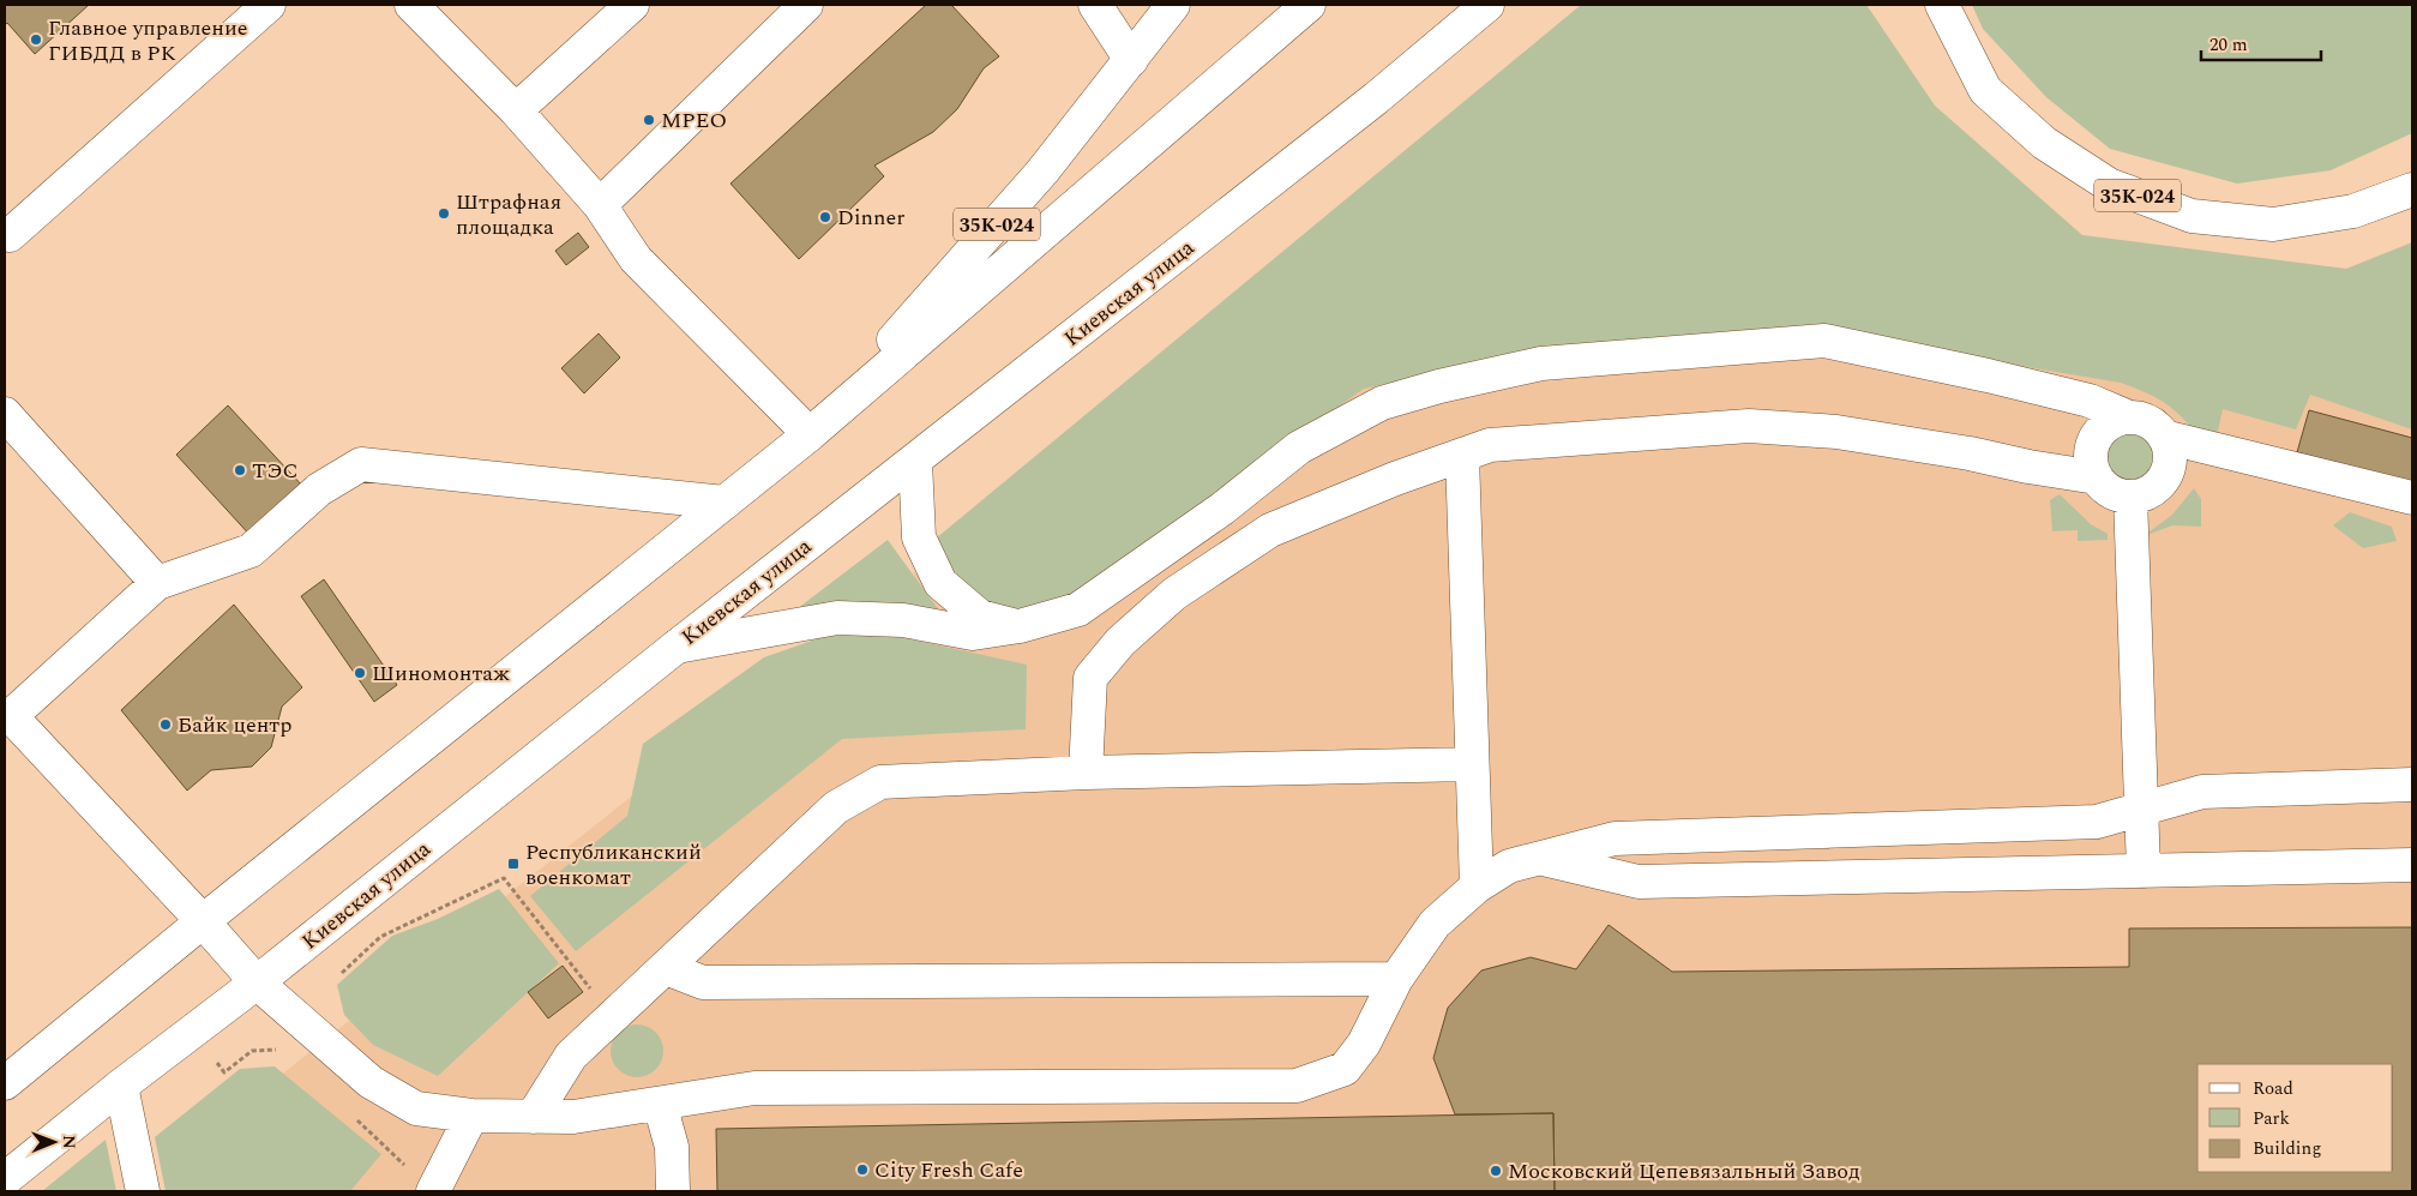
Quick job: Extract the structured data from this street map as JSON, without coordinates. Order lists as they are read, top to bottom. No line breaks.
{"streets":{"main road":["35К-024","Киевская улица"]},"places":{"other":["Главное управление ГИБДД в РК","МРЕО","Штрафная площадка","Dinner","ТЭС","Шиномонтаж","Байк центр","City Fresh Cafe","Московский Цепевязальный Завод"],"transit":["Республиканский военкомат"]},"legend":["Road","Park","Building"],"scale_bar":"20 m","north":"right"}
